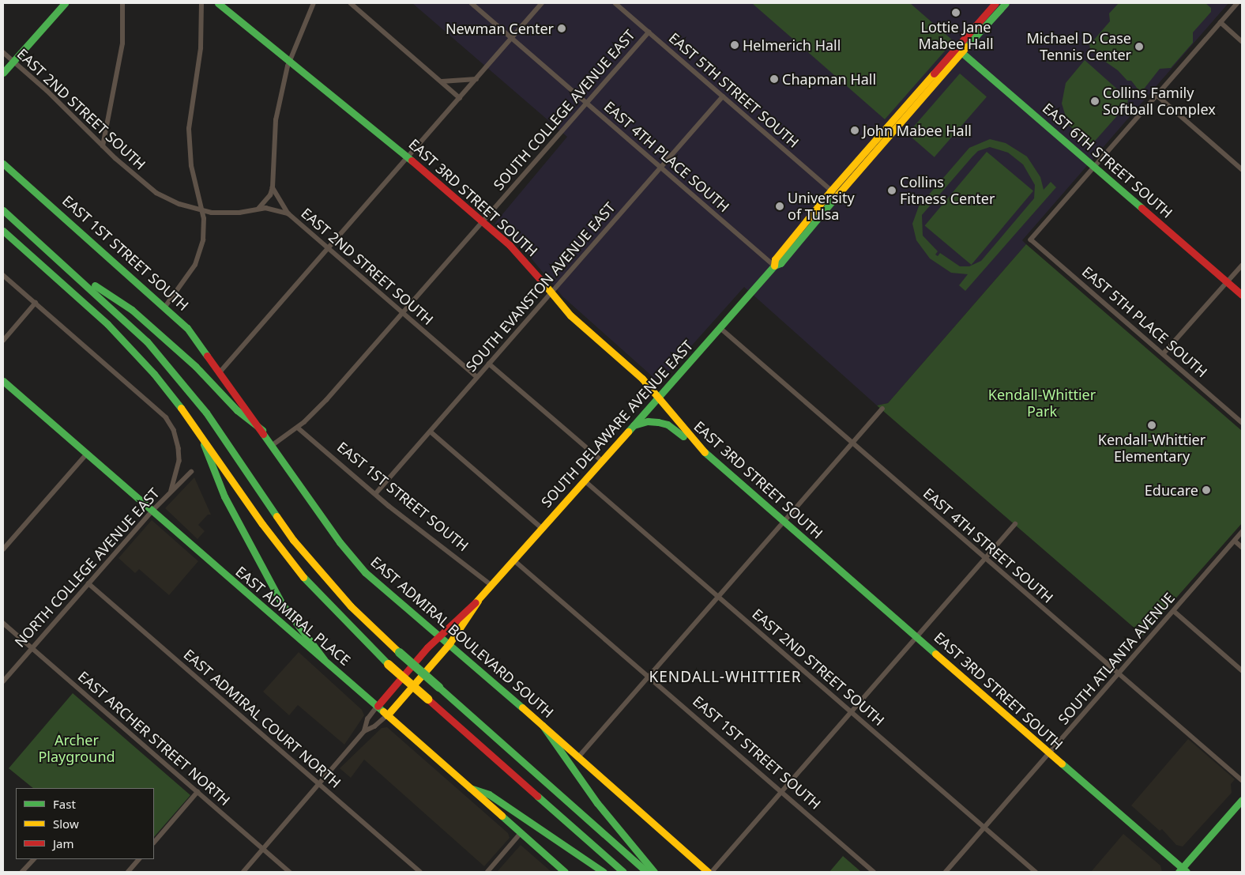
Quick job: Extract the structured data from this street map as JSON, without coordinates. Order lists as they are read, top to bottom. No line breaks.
{"streets":{"main road":["EAST 6TH STREET SOUTH","EAST 3RD STREET SOUTH","EAST 1ST STREET SOUTH","SOUTH DELAWARE AVENUE EAST","EAST ADMIRAL PLACE","EAST ADMIRAL BOULEVARD SOUTH"],"street":["EAST 5TH STREET SOUTH","EAST 2ND STREET SOUTH","SOUTH COLLEGE AVENUE EAST","EAST 4TH PLACE SOUTH","SOUTH EVANSTON AVENUE EAST","EAST 5TH PLACE SOUTH","EAST 4TH STREET SOUTH","NORTH COLLEGE AVENUE EAST","SOUTH ATLANTA AVENUE","EAST ADMIRAL COURT NORTH","EAST ARCHER STREET NORTH"]},"crossings":[["EAST 5TH STREET SOUTH","SOUTH COLLEGE AVENUE EAST"],["EAST 5TH STREET SOUTH","SOUTH EVANSTON AVENUE EAST"],["EAST 5TH STREET SOUTH","SOUTH DELAWARE AVENUE EAST"],["EAST 2ND STREET SOUTH","SOUTH COLLEGE AVENUE EAST"],["EAST 2ND STREET SOUTH","SOUTH EVANSTON AVENUE EAST"],["EAST 2ND STREET SOUTH","SOUTH DELAWARE AVENUE EAST"],["EAST 2ND STREET SOUTH","SOUTH ATLANTA AVENUE"],["SOUTH COLLEGE AVENUE EAST","EAST 4TH PLACE SOUTH"],["SOUTH COLLEGE AVENUE EAST","EAST 3RD STREET SOUTH"],["SOUTH COLLEGE AVENUE EAST","EAST 1ST STREET SOUTH"],["SOUTH COLLEGE AVENUE EAST","EAST ADMIRAL BOULEVARD SOUTH"],["EAST 4TH PLACE SOUTH","SOUTH EVANSTON AVENUE EAST"],["EAST 4TH PLACE SOUTH","SOUTH DELAWARE AVENUE EAST"],["EAST 6TH STREET SOUTH","EAST 5TH PLACE SOUTH"],["EAST 6TH STREET SOUTH","SOUTH DELAWARE AVENUE EAST"],["EAST 3RD STREET SOUTH","SOUTH EVANSTON AVENUE EAST"],["EAST 3RD STREET SOUTH","SOUTH DELAWARE AVENUE EAST"],["EAST 3RD STREET SOUTH","SOUTH ATLANTA AVENUE"],["EAST 1ST STREET SOUTH","SOUTH EVANSTON AVENUE EAST"],["EAST 1ST STREET SOUTH","SOUTH DELAWARE AVENUE EAST"],["EAST 1ST STREET SOUTH","EAST ADMIRAL BOULEVARD SOUTH"],["SOUTH DELAWARE AVENUE EAST","EAST 4TH STREET SOUTH"],["SOUTH DELAWARE AVENUE EAST","EAST ADMIRAL PLACE"],["SOUTH DELAWARE AVENUE EAST","EAST ADMIRAL BOULEVARD SOUTH"],["EAST 4TH STREET SOUTH","SOUTH ATLANTA AVENUE"],["NORTH COLLEGE AVENUE EAST","EAST ADMIRAL PLACE"],["NORTH COLLEGE AVENUE EAST","EAST ADMIRAL COURT NORTH"],["NORTH COLLEGE AVENUE EAST","EAST ARCHER STREET NORTH"]],"districts":["KENDALL-WHITTIER"],"parks":["Kendall-Whittier Park","Archer Playground"],"places":["Lottie Jane Mabee Hall","Newman Center","Helmerich Hall","Michael D. Case Tennis Center","Chapman Hall","Collins Family Softball Complex","John Mabee Hall","Collins Fitness Center","University of Tulsa","Kendall-Whittier Elementary","Educare"],"legend":["Fast","Slow","Jam"]}
